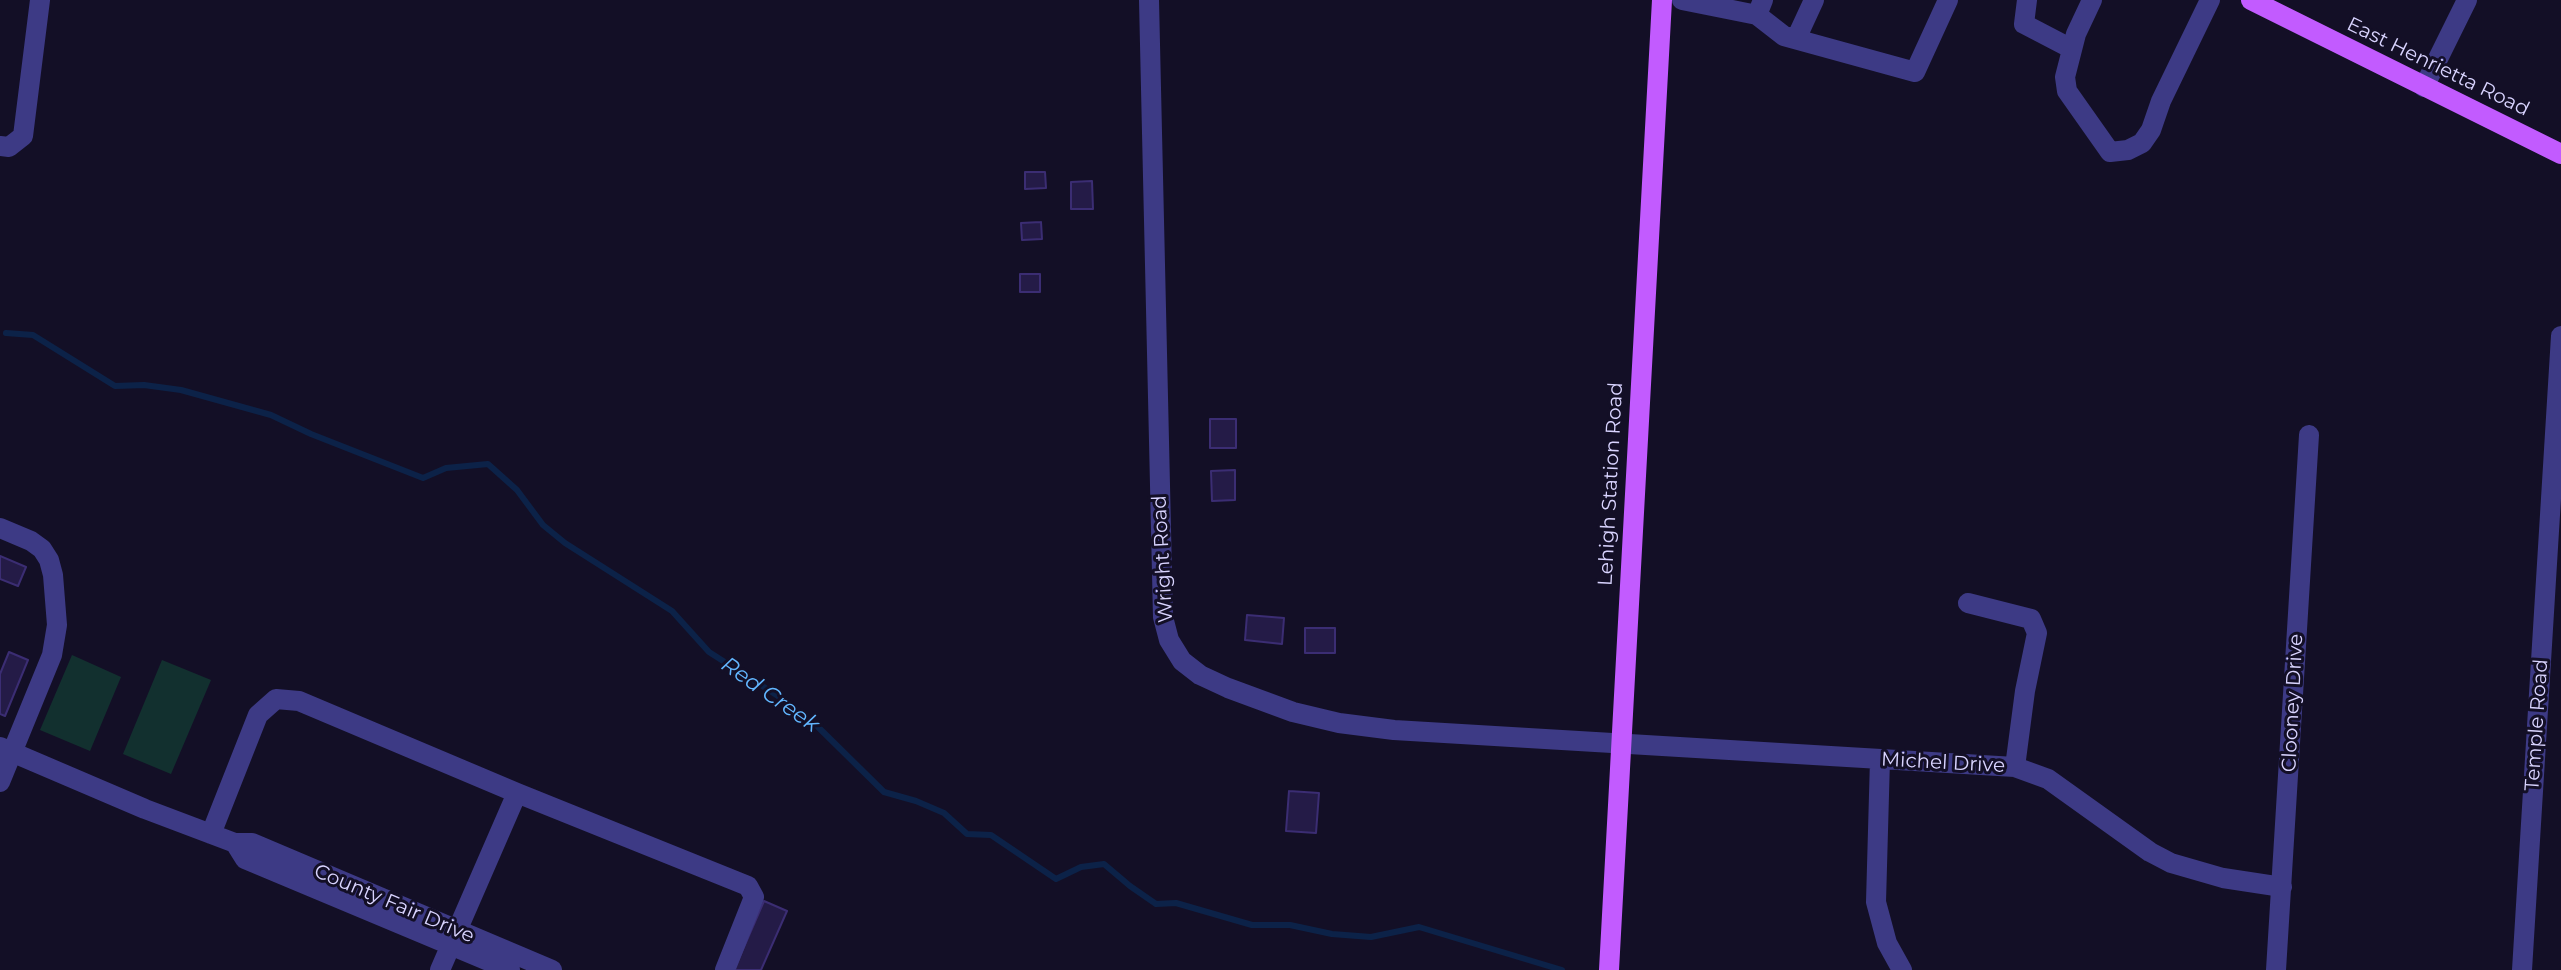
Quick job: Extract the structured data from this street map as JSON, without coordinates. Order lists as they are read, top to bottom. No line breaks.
{"streets":{"main road":["East Henrietta Road","Lehigh Station Road"],"street":["Wright Road","Clooney Drive","Temple Road","Michel Drive","County Fair Drive"]},"crossings":[["Lehigh Station Road","Wright Road"],["Lehigh Station Road","Michel Drive"],["Wright Road","Michel Drive"],["Clooney Drive","Michel Drive"]],"water":["Red Creek"]}
